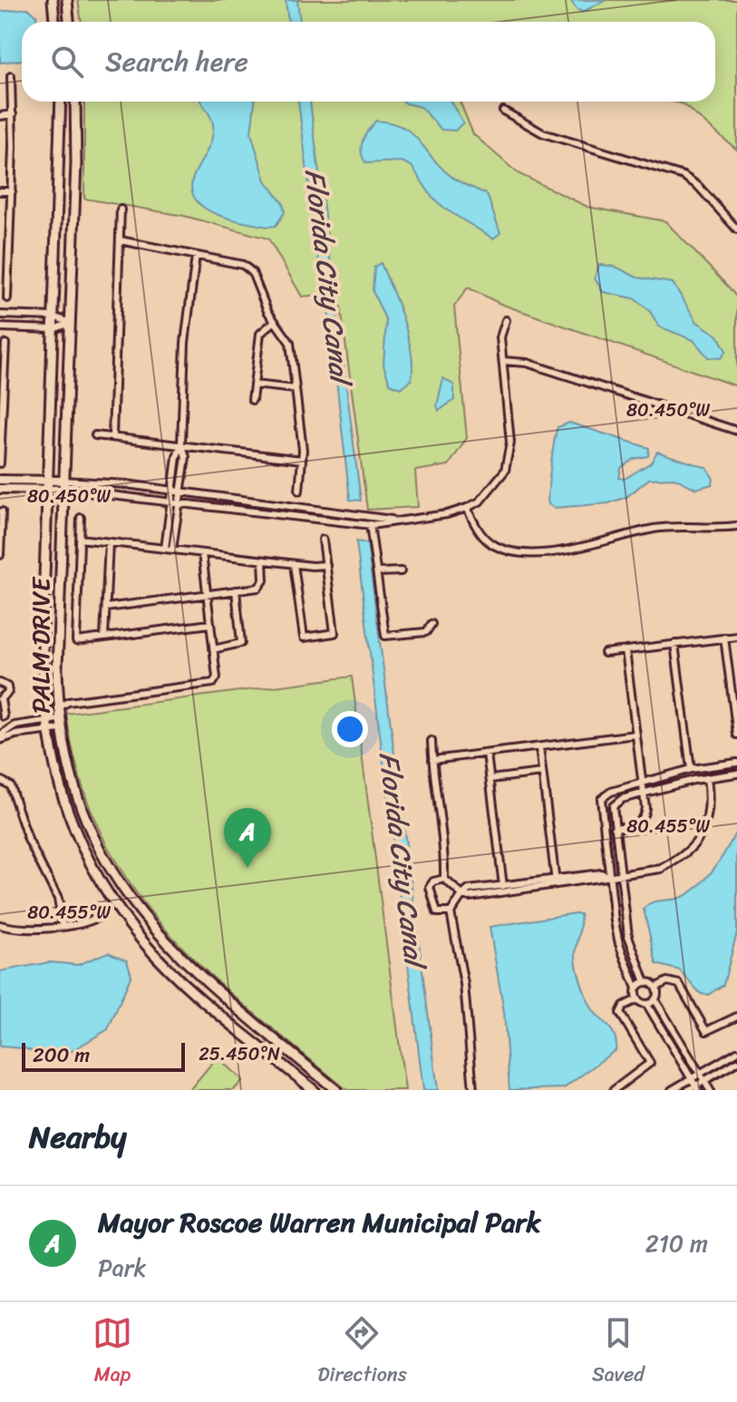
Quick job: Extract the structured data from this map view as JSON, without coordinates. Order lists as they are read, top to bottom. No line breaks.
{"streets":{"main road":["PALM DRIVE"]},"water":["Florida City Canal"],"scale_bar":"200 m","page":{"search":"Search here","pins":"A","scale":"200 m","heading":"Nearby","list":[{"mark":"A","name":"Mayor Roscoe Warren Municipal Park","note":"Park","value":"210 m"}],"nav":["Map","Directions","Saved"]},"coordinates":["80.450°W","80.455°W","25.450°N"]}
